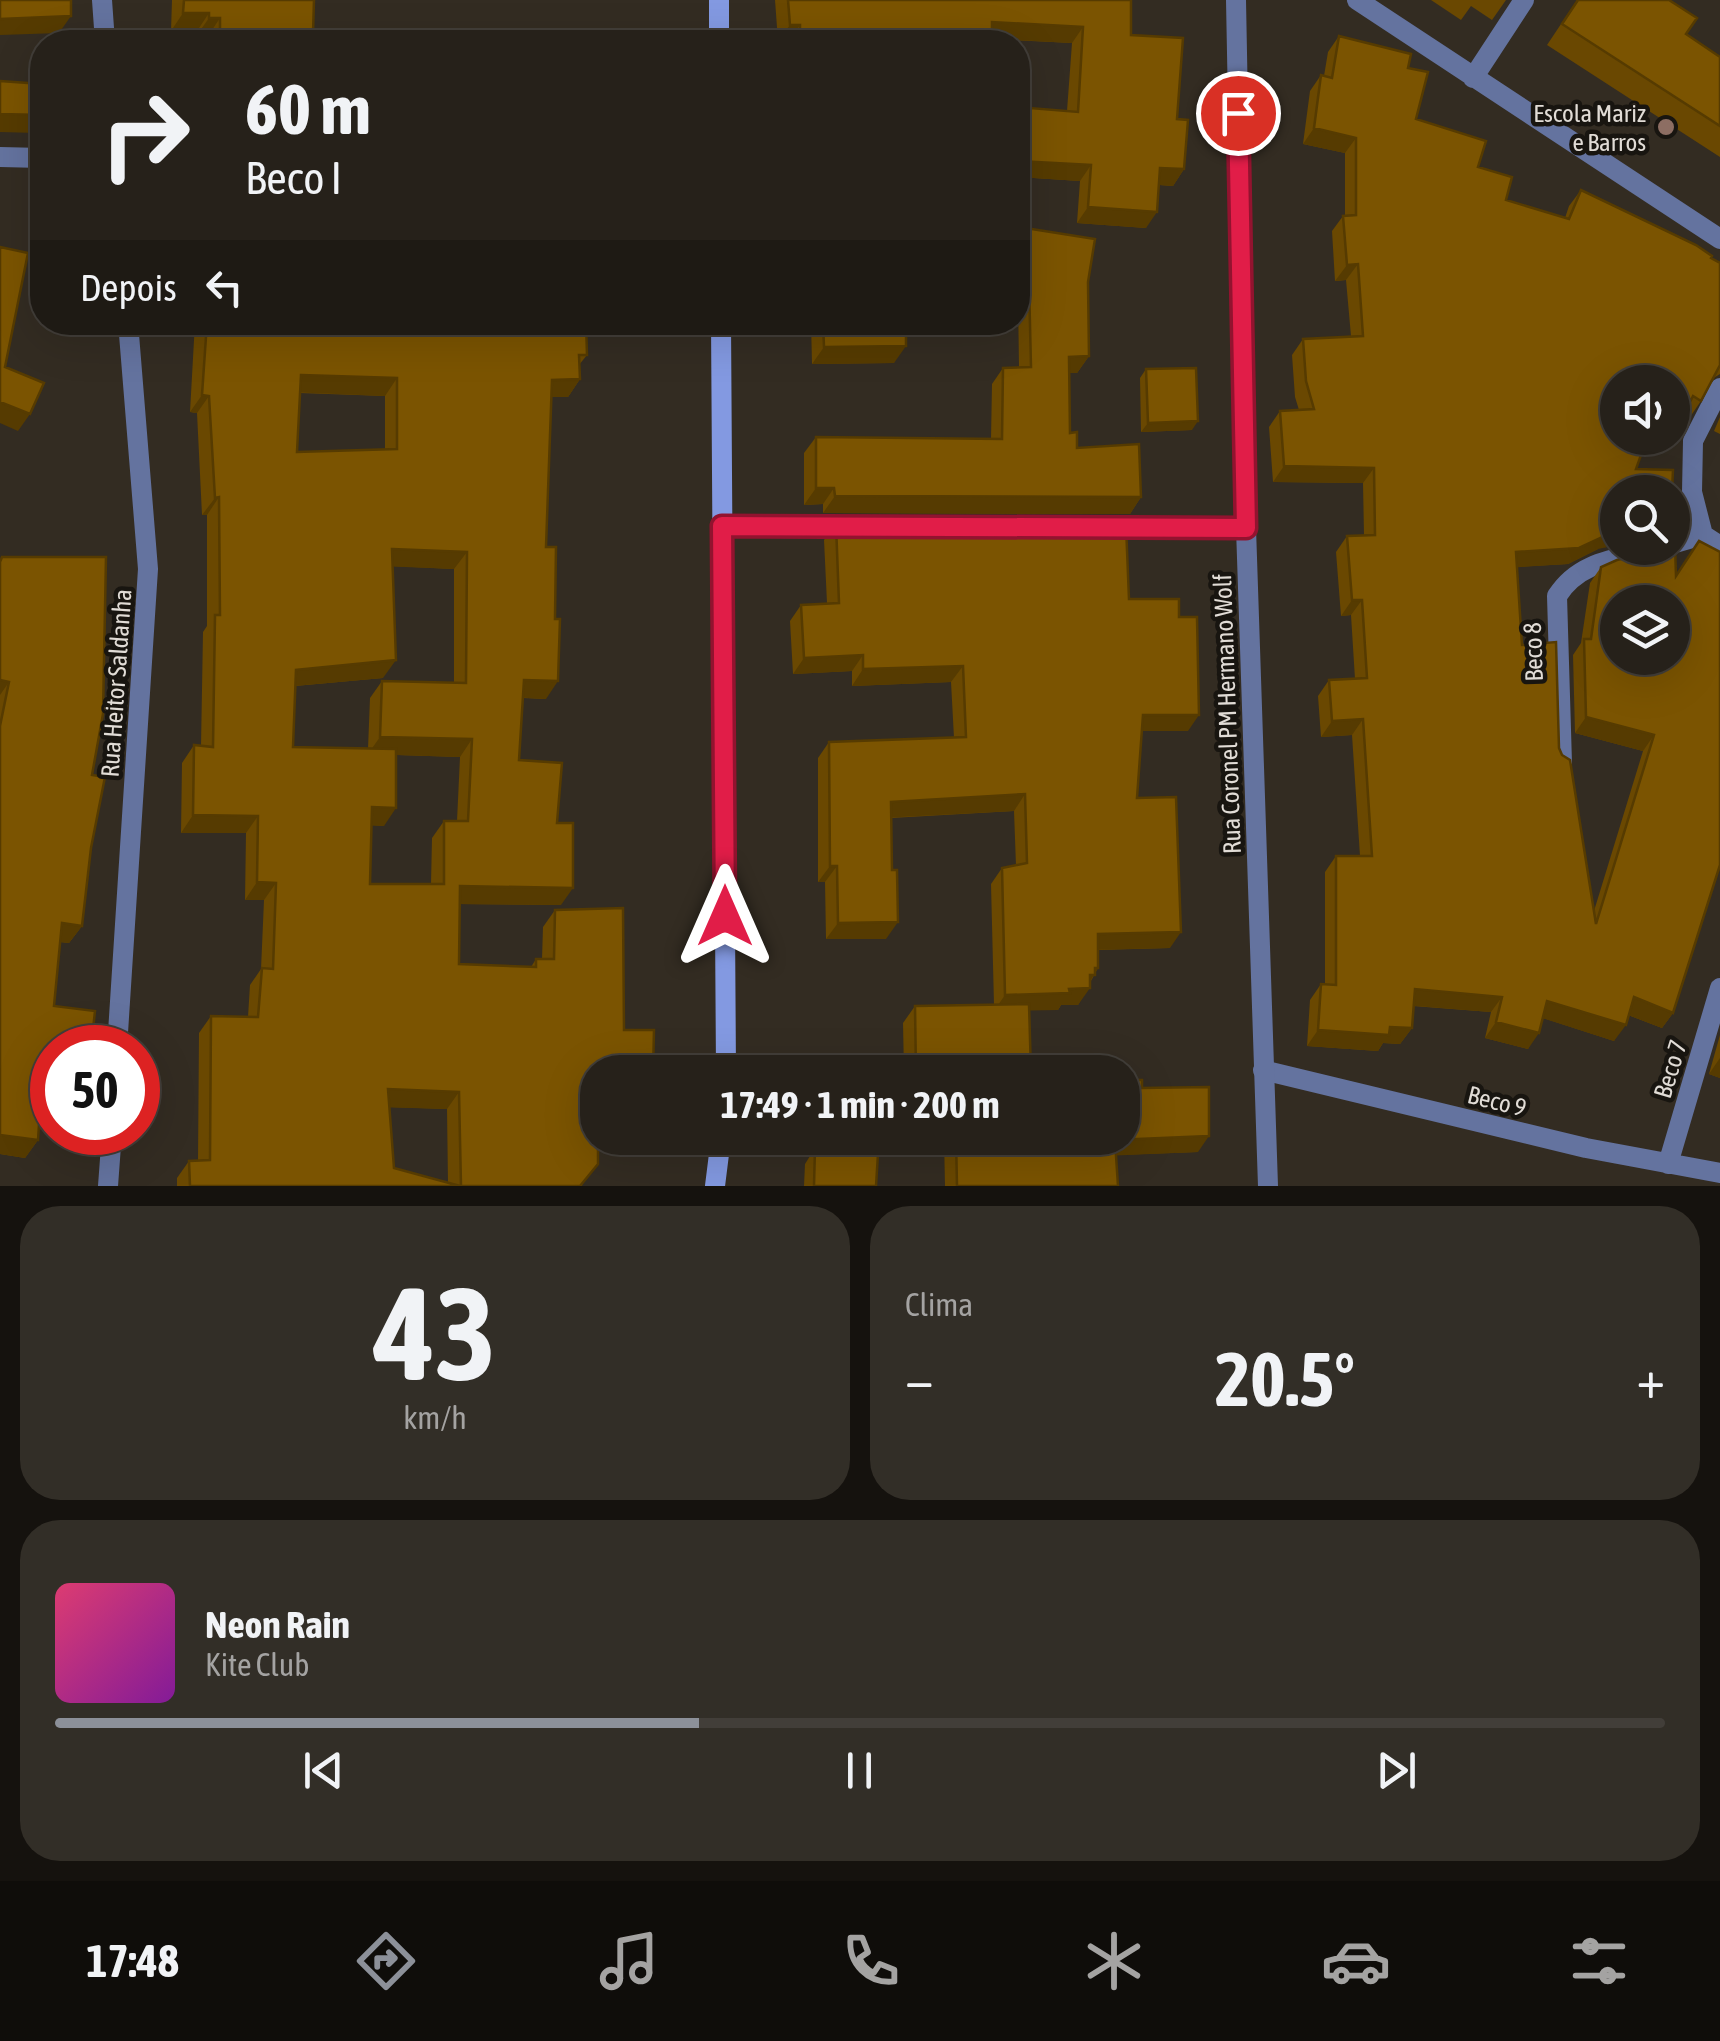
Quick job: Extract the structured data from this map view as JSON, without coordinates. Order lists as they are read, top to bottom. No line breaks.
{"streets":{"street":["Beco 8","Rua Heitor Saldanha","Rua Coronel PM Hermano Wolf","Beco 7","Beco 9"]},"crossings":[["Rua Coronel PM Hermano Wolf","Beco 9"],["Beco 7","Beco 9"]],"places":["Escola Mariz e Barros"],"page":{"turn":["60 m","Beco I"],"then":"Depois","limit":"50","trip":"17:49 · 1 min · 200 m","tile":[["43","km/h"],"Clima"],"heat":["−","20.5°","+"],"song":["Neon Rain","Kite Club"],"tabs":"17:48"}}
